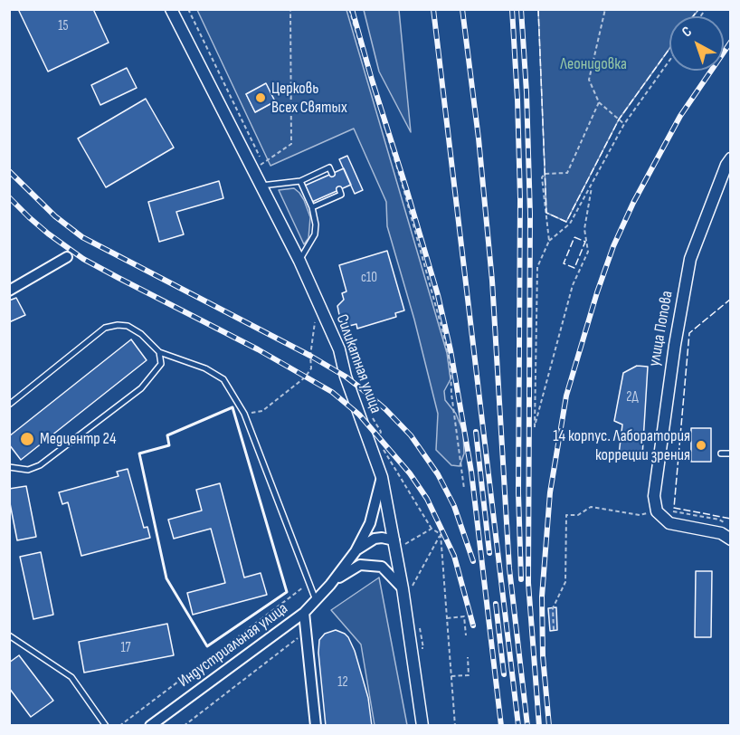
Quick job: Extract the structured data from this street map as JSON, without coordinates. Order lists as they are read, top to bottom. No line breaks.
{"streets":{"street":["улица Попова","Силикатная улица","Индустриальная улица"]},"crossings":[["Силикатная улица","Индустриальная улица"]],"parks":["Леонидовка"],"places":["Церковь Всех Святых","Медцентр 24","14 корпус. Лаборатория корреции зрения"],"house_numbers":["15","с10","2Д","17","12"],"north":"top left"}
